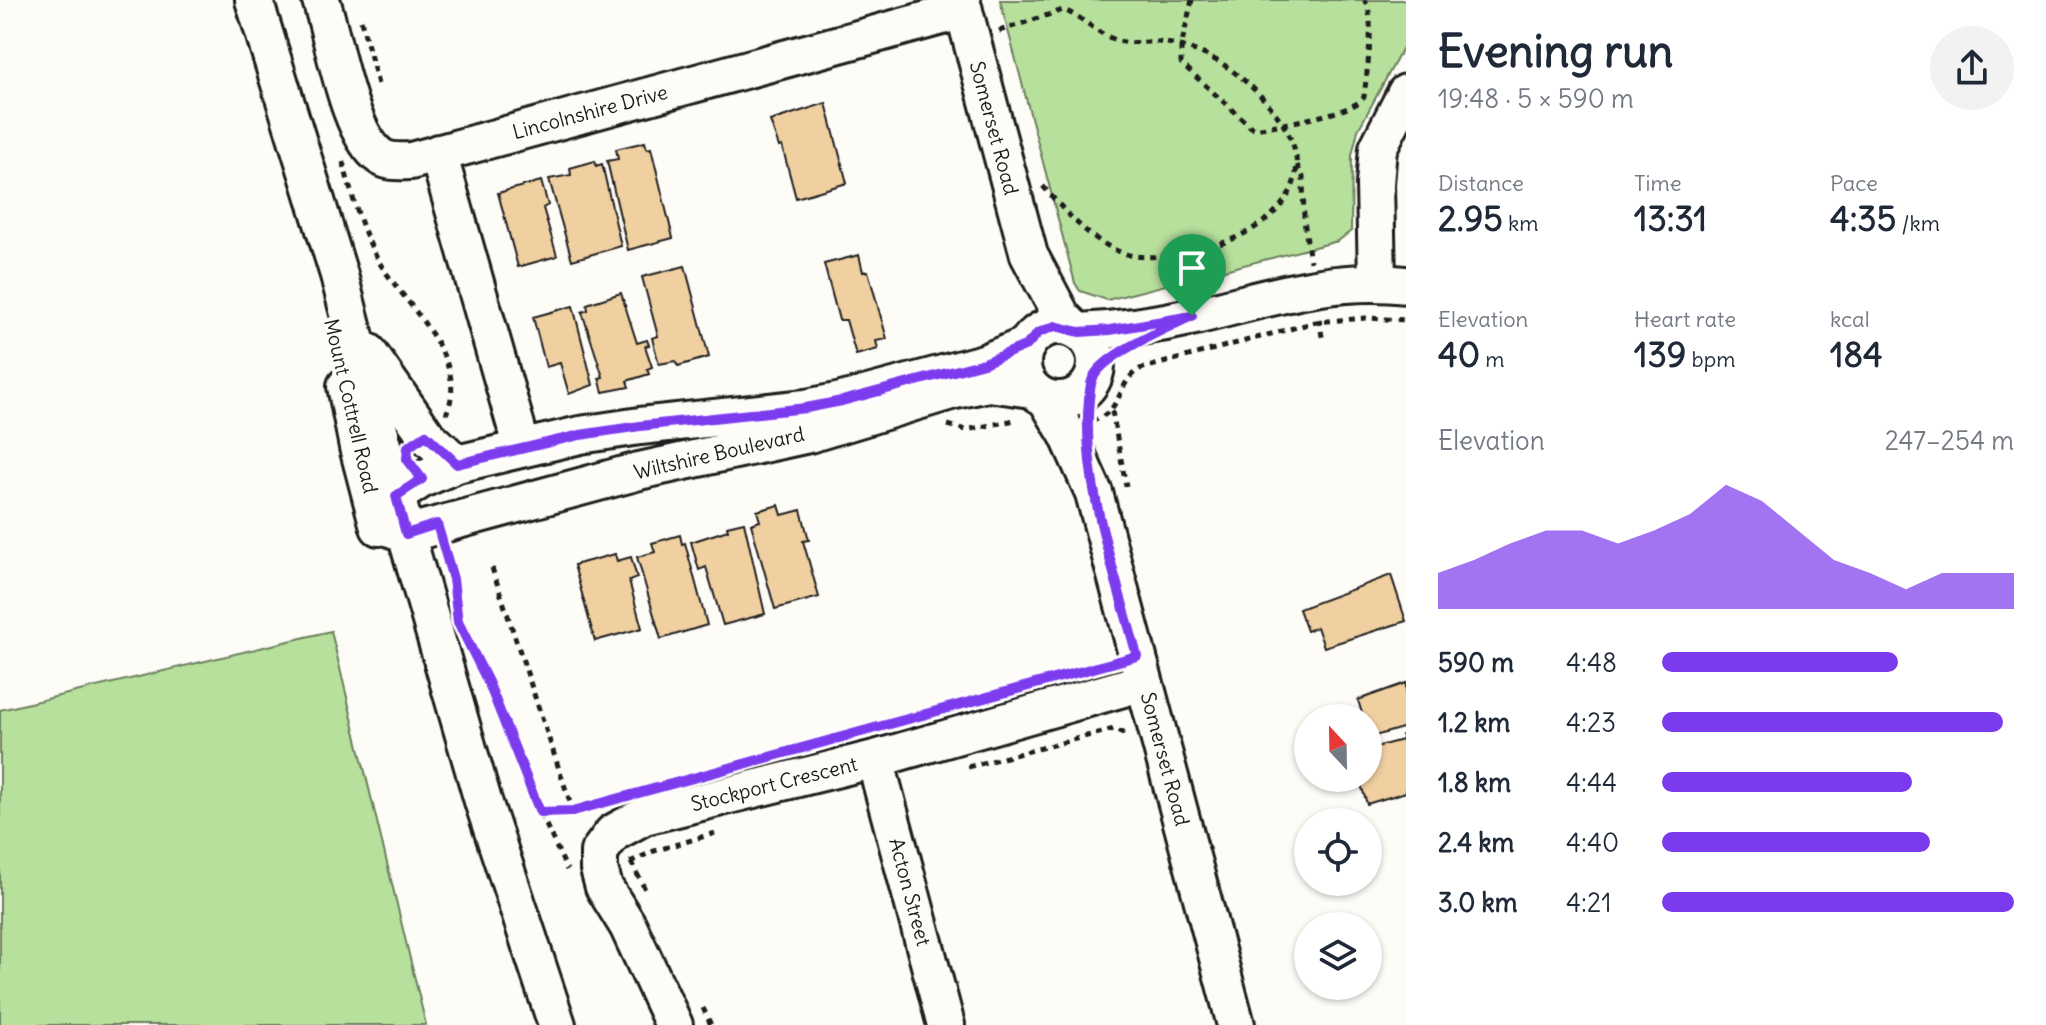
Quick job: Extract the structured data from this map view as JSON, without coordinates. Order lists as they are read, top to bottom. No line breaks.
{"streets":{"street":["Lincolnshire Drive","Somerset Road","Mount Cottrell Road","Wiltshire Boulevard","Stockport Crescent","Acton Street"]},"crossings":[["Lincolnshire Drive","Somerset Road"],["Somerset Road","Wiltshire Boulevard"],["Somerset Road","Stockport Crescent"],["Mount Cottrell Road","Wiltshire Boulevard"],["Stockport Crescent","Acton Street"]],"north":"top","page":{"heading":["Evening run","19:48 · 5 × 590 m"],"stats":[["Distance","2.95 km"],["Time","13:31"],["Pace","4:35 /km"],["Elevation","40 m"],["Heart rate","139 bpm"],["kcal","184"]],"chart":["Elevation","247–254 m"],"list":[{"name":"590 m","note":"4:48"},{"name":"1.2 km","note":"4:23"},{"name":"1.8 km","note":"4:44"},{"name":"2.4 km","note":"4:40"},{"name":"3.0 km","note":"4:21"}]}}
